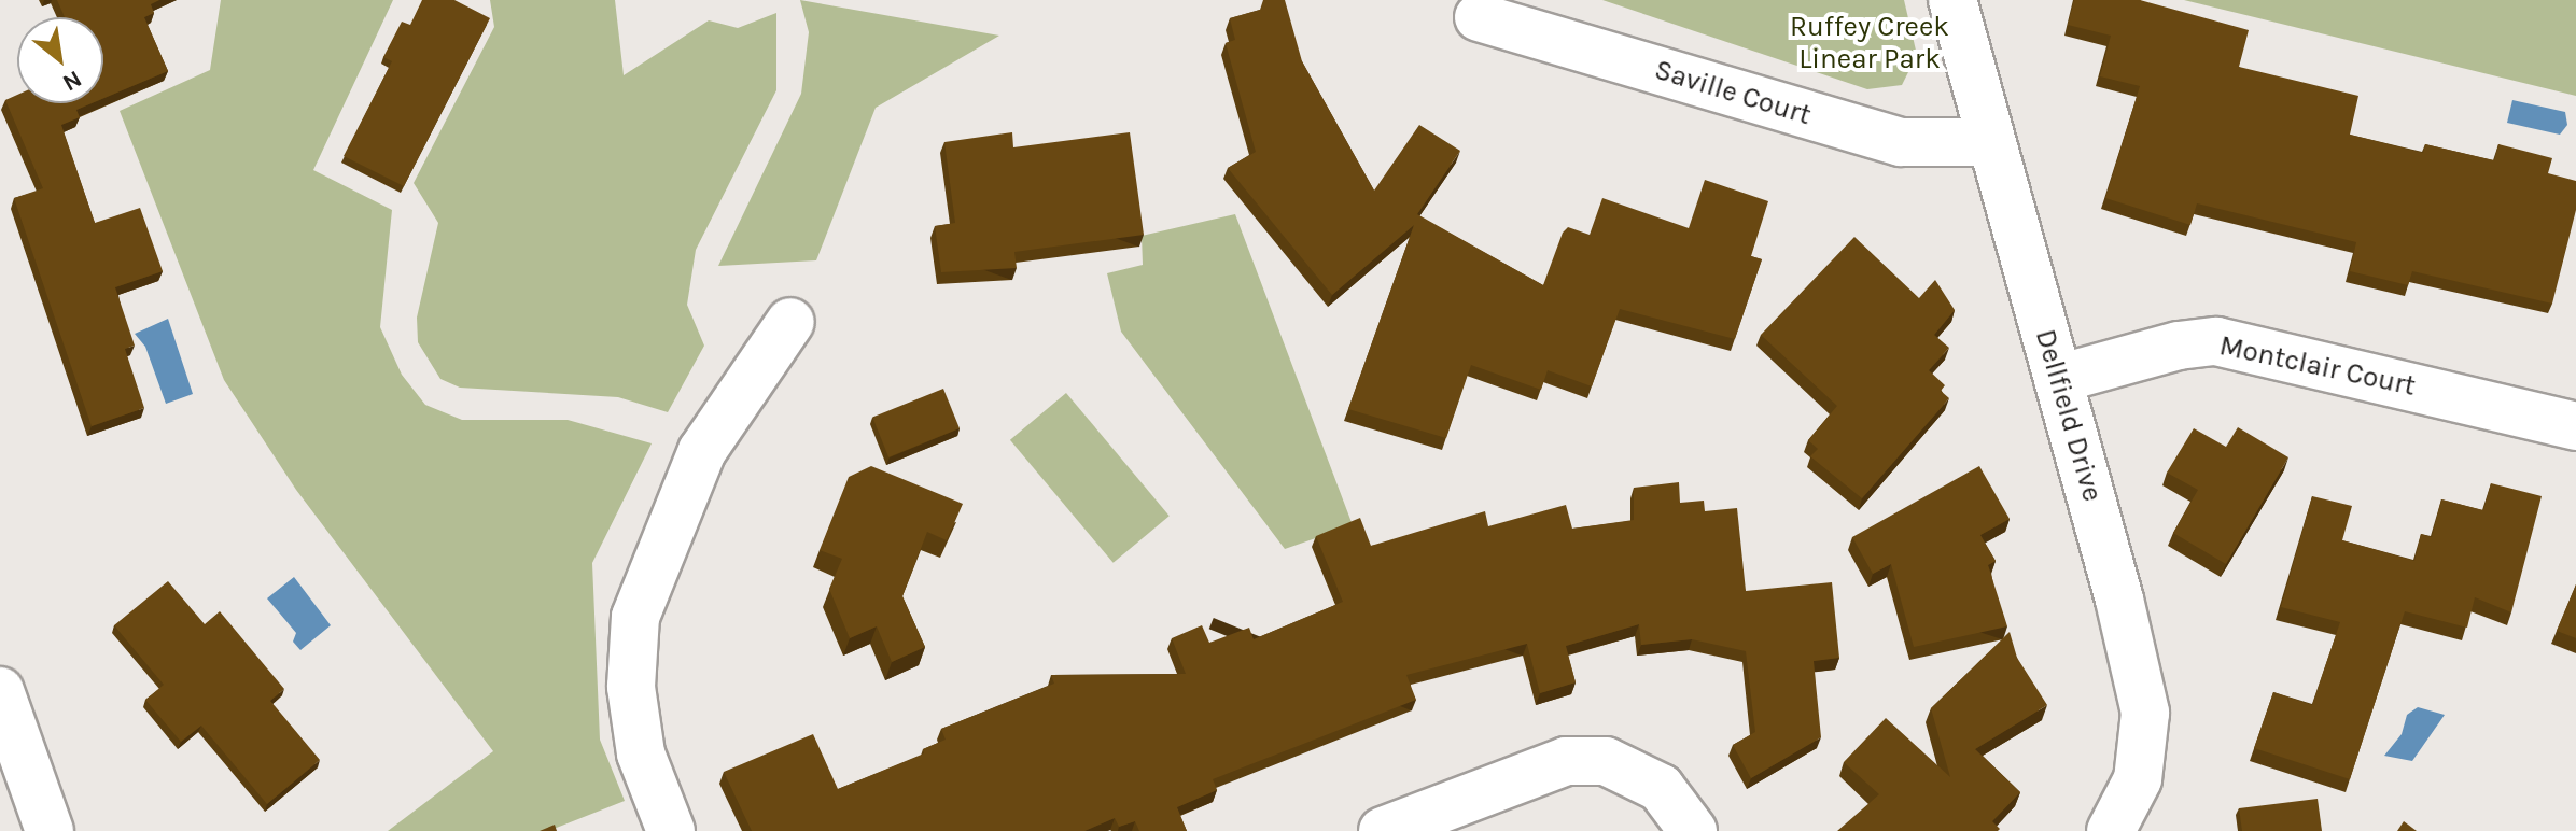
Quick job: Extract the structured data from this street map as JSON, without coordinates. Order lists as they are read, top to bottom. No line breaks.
{"streets":{"street":["Saville Court","Montclair Court","Dellfield Drive"]},"crossings":[["Saville Court","Dellfield Drive"],["Montclair Court","Dellfield Drive"]],"parks":["Ruffey Creek Linear Park"],"north":"bottom right"}
